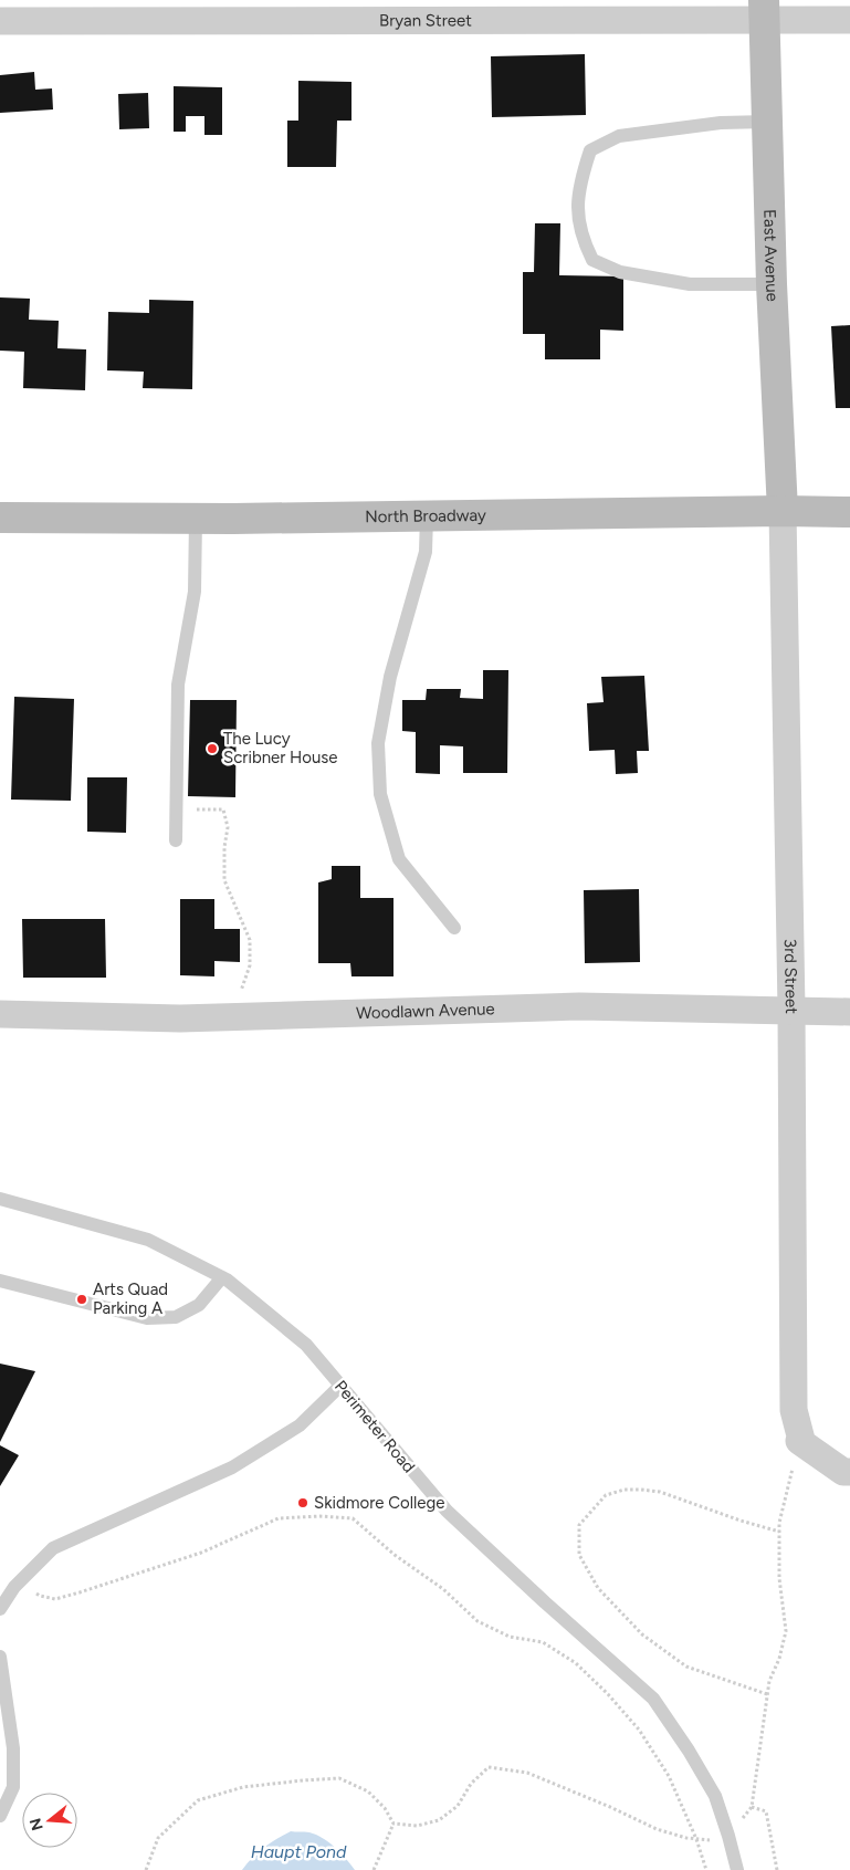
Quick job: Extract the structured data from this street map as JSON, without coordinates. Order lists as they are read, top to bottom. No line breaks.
{"streets":{"street":["Bryan Street","East Avenue","North Broadway","3rd Street","Woodlawn Avenue"],"lane":["Perimeter Road"]},"crossings":[["Bryan Street","East Avenue"],["East Avenue","North Broadway"],["East Avenue","3rd Street"],["North Broadway","3rd Street"],["3rd Street","Woodlawn Avenue"]],"water":["Haupt Pond"],"places":["The Lucy Scribner House","Arts Quad Parking A","Skidmore College"],"north":"left"}
